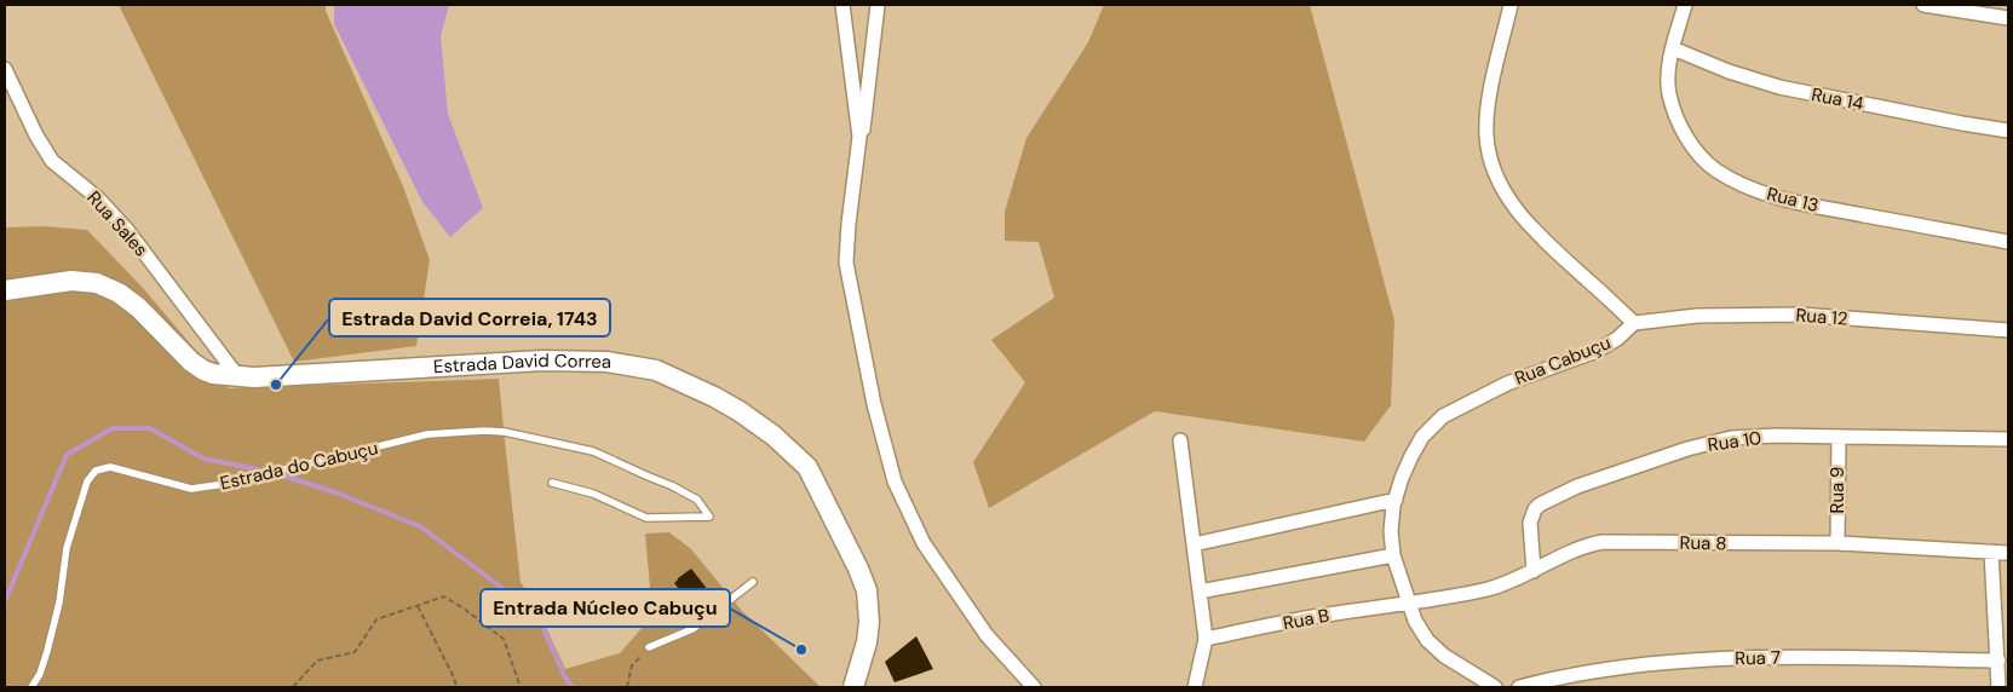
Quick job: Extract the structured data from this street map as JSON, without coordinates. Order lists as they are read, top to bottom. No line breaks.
{"streets":{"main road":["Estrada David Correa"],"street":["Rua 14","Rua 13","Rua Sales","Rua 12","Rua Cabuçu","Rua 10","Rua 9","Rua 8","Rua B","Rua 7"],"lane":["Estrada do Cabuçu"]},"crossings":[["Rua 14","Rua 13"],["Rua Sales","Estrada David Correa"],["Rua 12","Rua Cabuçu"],["Rua Cabuçu","Rua 8"],["Rua Cabuçu","Rua B"],["Rua 10","Rua 9"],["Rua 10","Rua 8"],["Rua 9","Rua 8"],["Rua 8","Rua B"]],"places":["Estrada David Correia, 1743","Entrada Núcleo Cabuçu"]}
